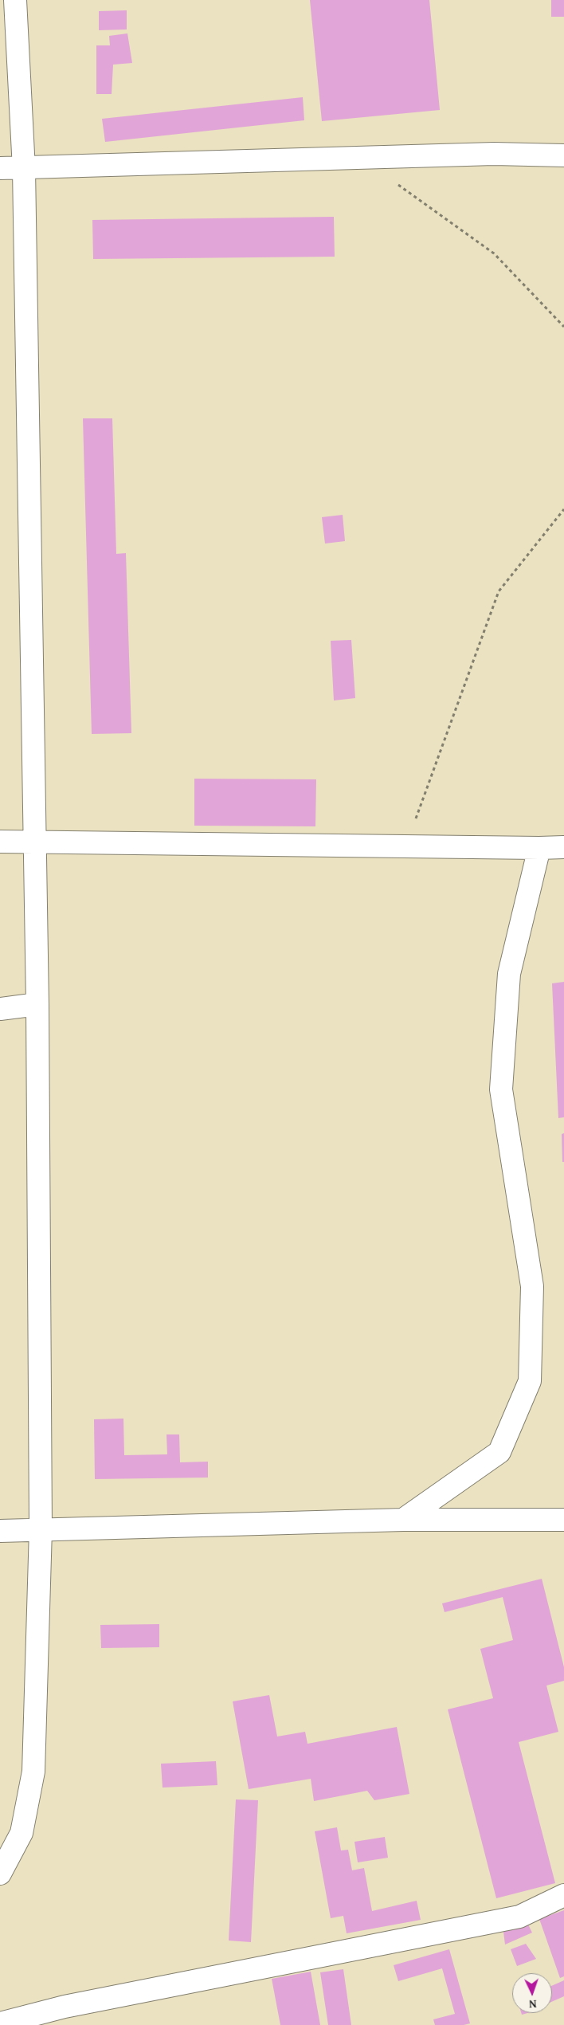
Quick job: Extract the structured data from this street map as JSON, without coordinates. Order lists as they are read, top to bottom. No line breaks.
{"north":"bottom"}
